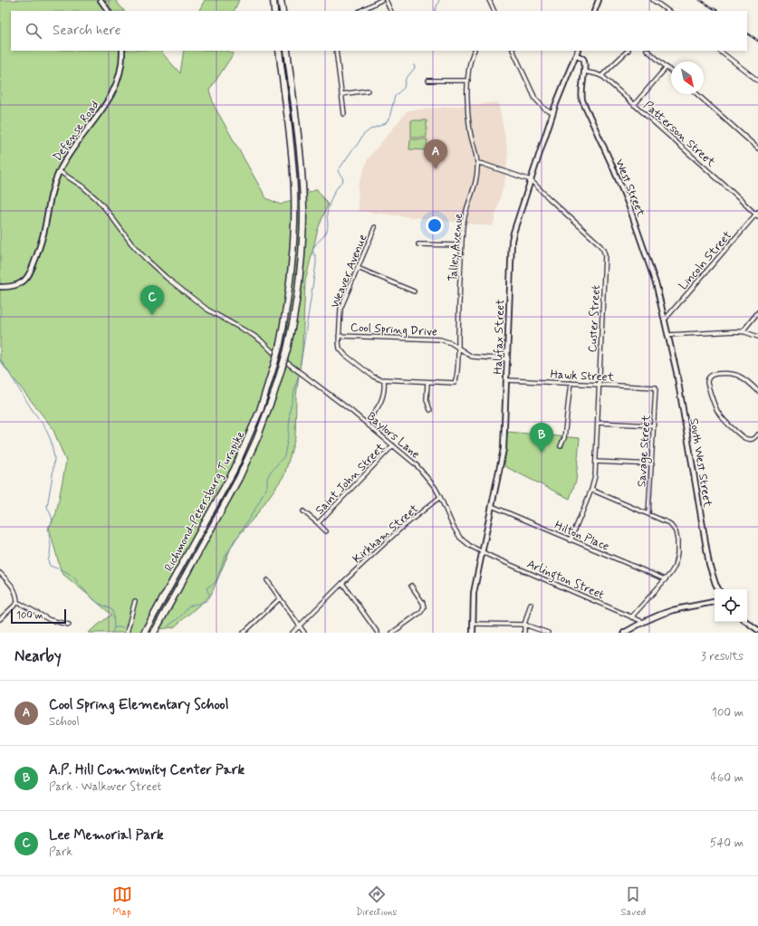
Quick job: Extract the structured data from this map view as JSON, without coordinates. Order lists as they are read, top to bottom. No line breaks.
{"streets":{"highway":["Richmond-Petersburg Turnpike"],"street":["Defense Road","Patterson Street","West Street","Talley Avenue","Lincoln Street","Weaver Avenue","Custer Street","Cool Spring Drive","Halifax Street","Hawk Street","Baylors Lane","Savage Street","South West Street","Saint John Street","Kirkham Street","Hilton Place","Arlington Street"]},"crossings":[["Defense Road","Baylors Lane"],["Patterson Street","West Street"],["Patterson Street","Lincoln Street"],["West Street","Lincoln Street"],["West Street","Halifax Street"],["West Street","South West Street"],["Talley Avenue","Custer Street"],["Talley Avenue","Cool Spring Drive"],["Weaver Avenue","Cool Spring Drive"],["Custer Street","Halifax Street"],["Custer Street","Hawk Street"],["Custer Street","Hilton Place"],["Cool Spring Drive","Halifax Street"],["Halifax Street","Hawk Street"],["Halifax Street","Baylors Lane"],["Halifax Street","Hilton Place"],["Halifax Street","Arlington Street"],["Hawk Street","Savage Street"],["Baylors Lane","Saint John Street"],["Baylors Lane","Kirkham Street"],["Baylors Lane","Arlington Street"]],"scale_bar":"100 m","north":"bottom right","page":{"search":"Search here","pins":["A","C","B"],"scale":"100 m","heading":["Nearby","3 results"],"list":[{"mark":"A","name":"Cool Spring Elementary School","note":"School","value":"100 m"},{"mark":"B","name":"A.P. Hill Community Center Park","note":"Park · Walkover Street","value":"460 m"},{"mark":"C","name":"Lee Memorial Park","note":"Park","value":"540 m"}],"nav":["Map","Directions","Saved"]}}
